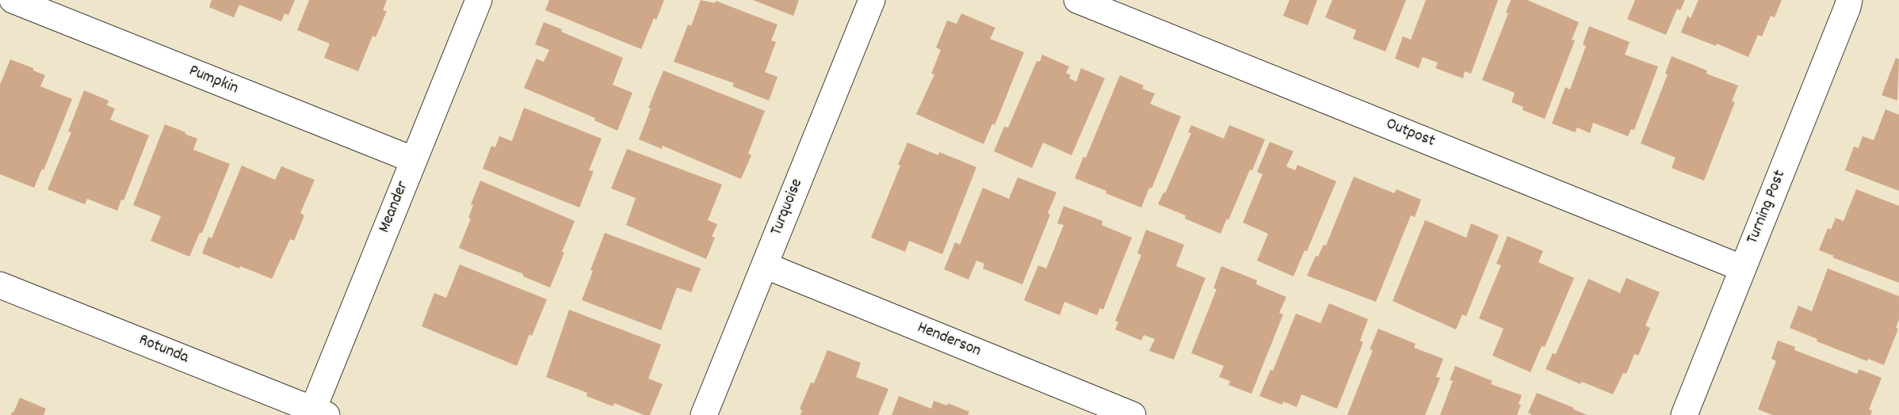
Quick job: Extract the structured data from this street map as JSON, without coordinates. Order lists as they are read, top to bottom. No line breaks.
{"streets":{"street":["Pumpkin","Outpost","Meander","Turquoise","Turning Post","Henderson","Rotunda"]},"crossings":[["Pumpkin","Meander"],["Outpost","Turning Post"],["Meander","Rotunda"],["Turquoise","Henderson"]]}
